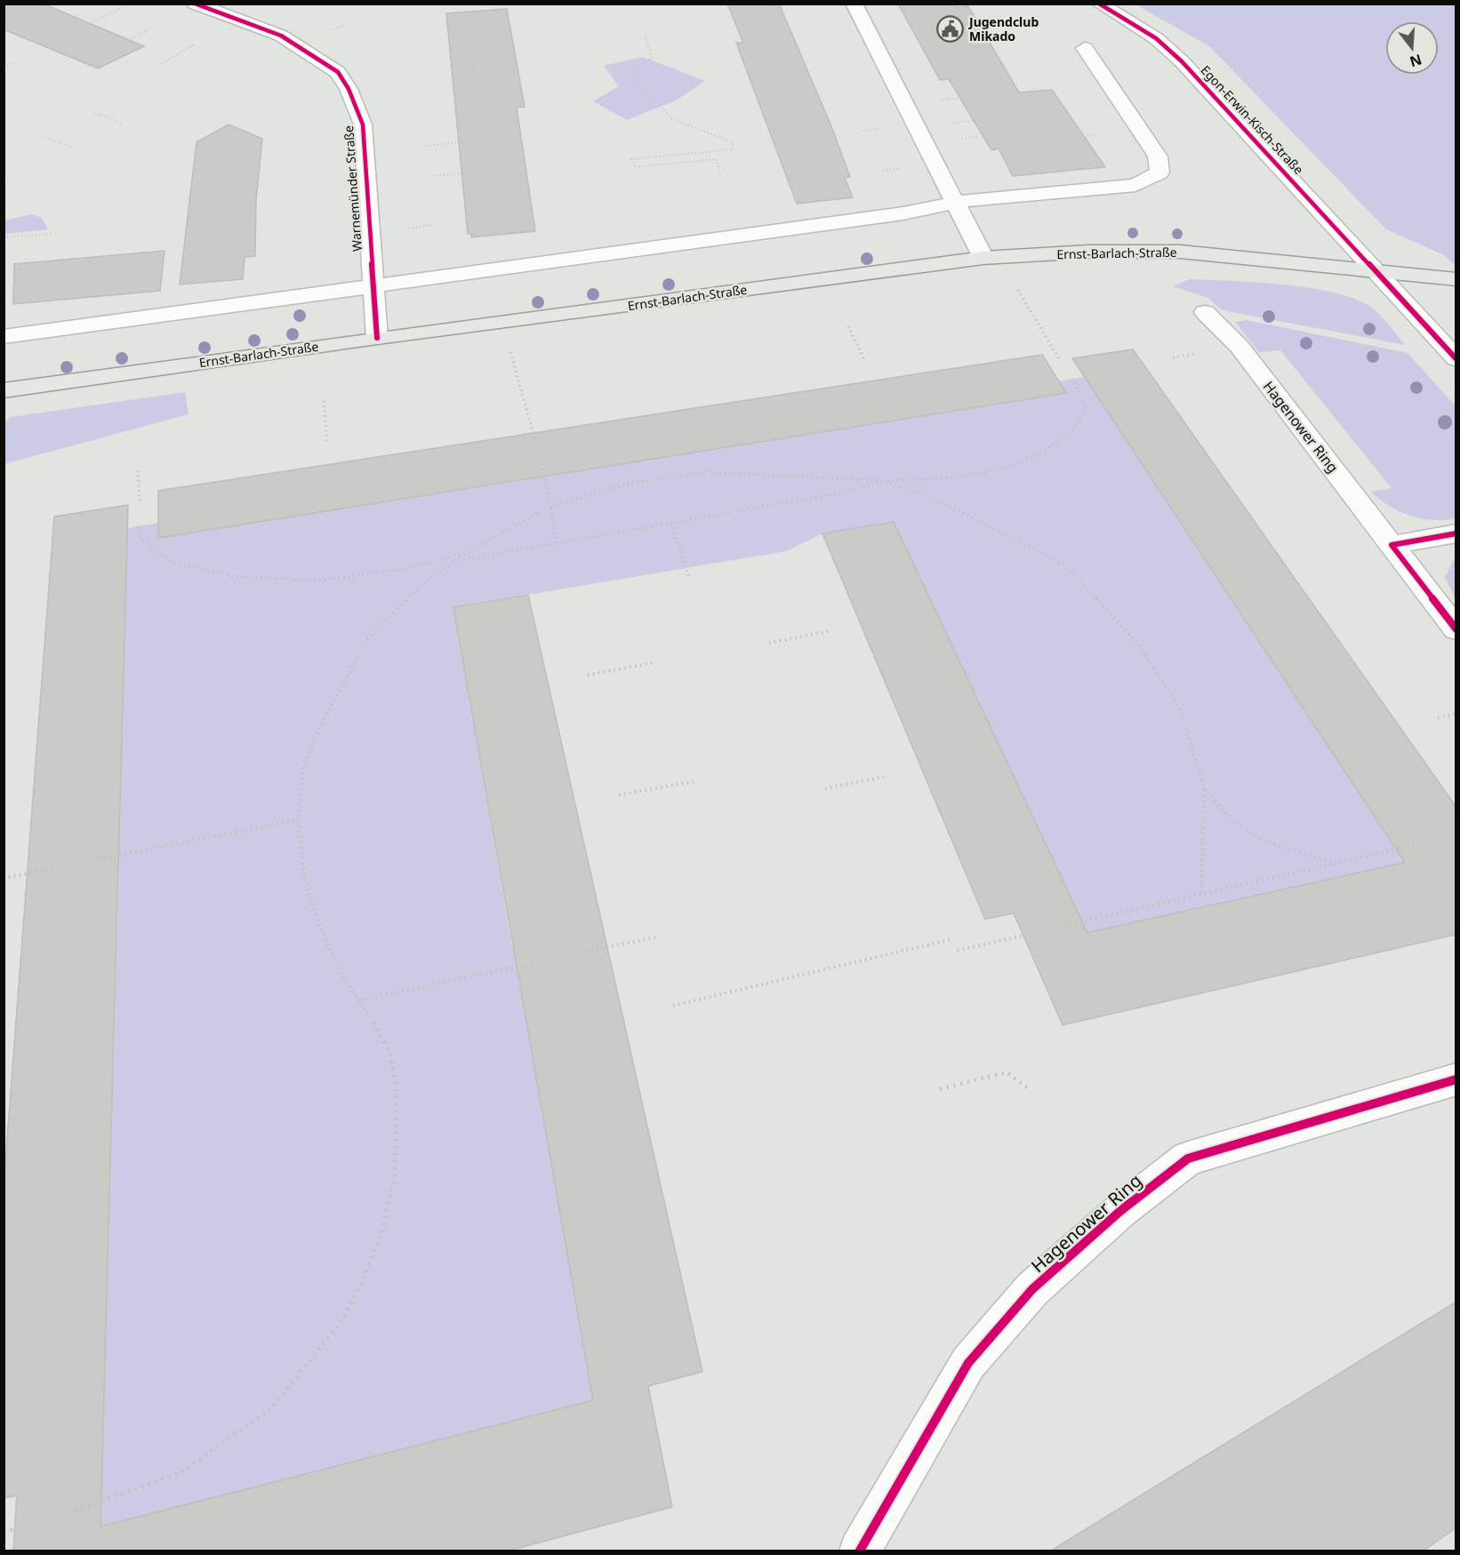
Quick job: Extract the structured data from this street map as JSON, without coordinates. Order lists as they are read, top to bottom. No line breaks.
{"streets":{"main road":["Ernst-Barlach-Straße"],"street":["Egon-Erwin-Kisch-Straße","Warnemünder Straße","Hagenower Ring"]},"crossings":[["Egon-Erwin-Kisch-Straße","Ernst-Barlach-Straße"],["Warnemünder Straße","Ernst-Barlach-Straße"]],"places":{"public building":["Jugendclub Mikado"]},"north":"bottom"}
